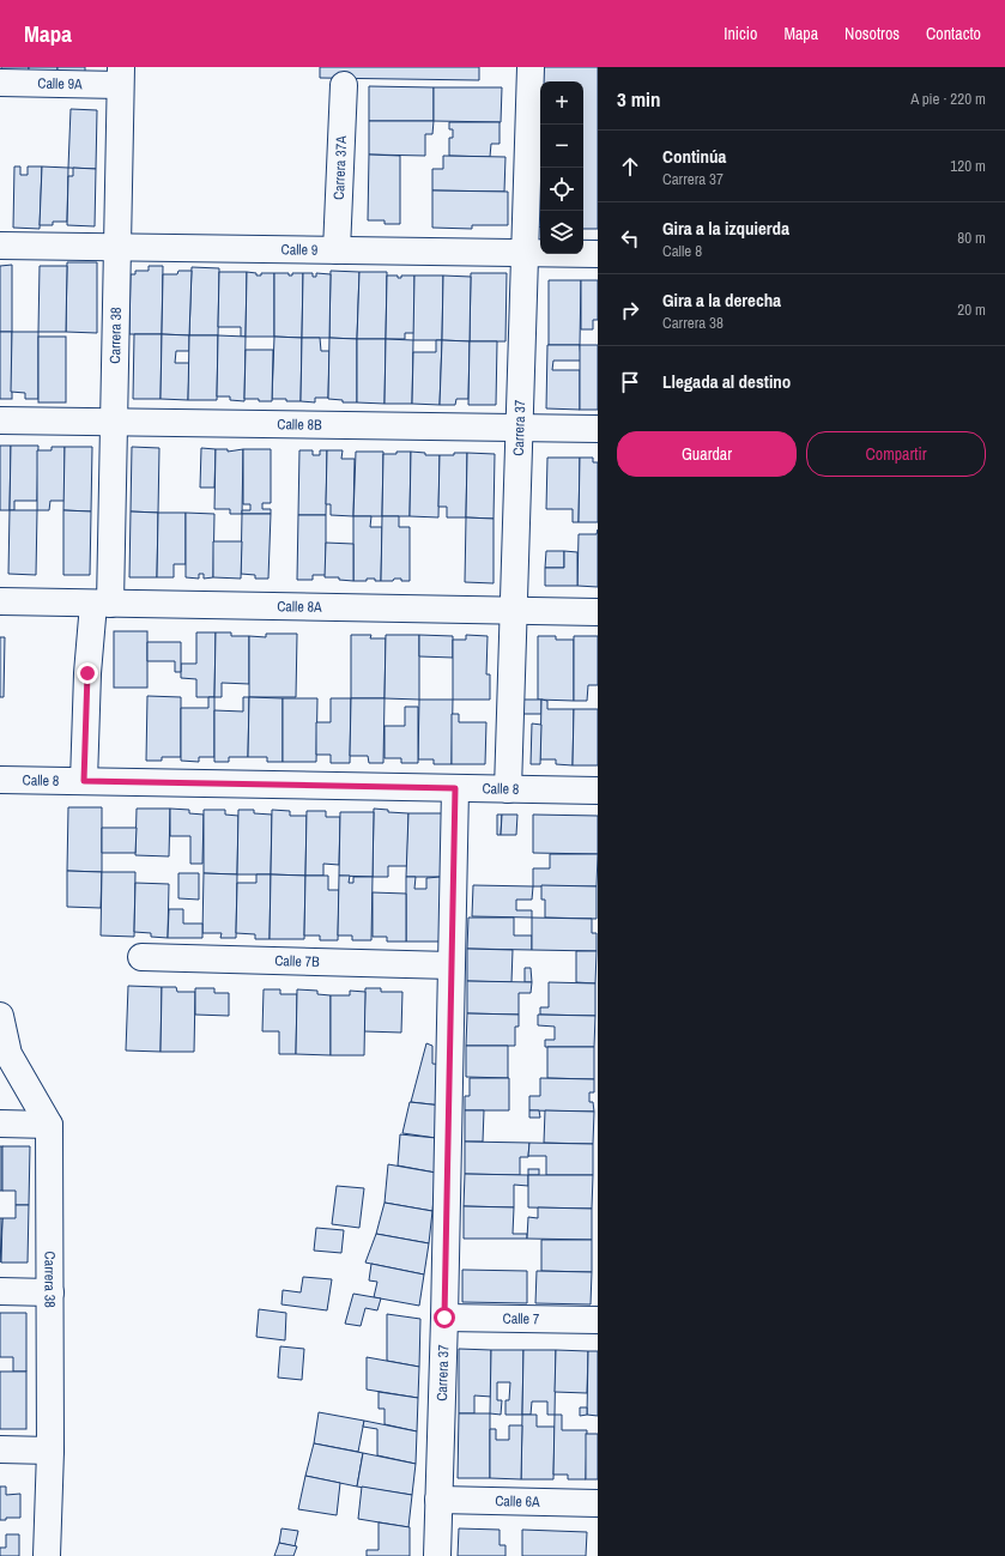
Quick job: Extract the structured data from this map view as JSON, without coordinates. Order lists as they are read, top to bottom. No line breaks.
{"streets":{"street":["Calle 9A","Carrera 37A","Calle 9","Carrera 38","Calle 8B","Carrera 37","Calle 8A","Calle 8","Calle 7B","Calle 7","Calle 6A"]},"crossings":[["Calle 9A","Carrera 38"],["Carrera 37A","Calle 9"],["Calle 9","Carrera 38"],["Calle 9","Carrera 37"],["Carrera 38","Calle 8B"],["Carrera 38","Calle 8A"],["Carrera 38","Calle 8"],["Calle 8B","Carrera 37"],["Carrera 37","Calle 8A"],["Carrera 37","Calle 8"],["Carrera 37","Calle 7B"],["Carrera 37","Calle 7"],["Carrera 37","Calle 6A"]],"page":{"header":"Mapa","nav":["Inicio","Mapa","Nosotros","Contacto"],"heading":["3 min","A pie · 220 m"],"map_buttons":["+","−"],"list":[["Continúa","Carrera 37","120 m"],["Gira a la izquierda","Calle 8","80 m"],["Gira a la derecha","Carrera 38","20 m"],"Llegada al destino"],"buttons":["Guardar","Compartir"]}}
